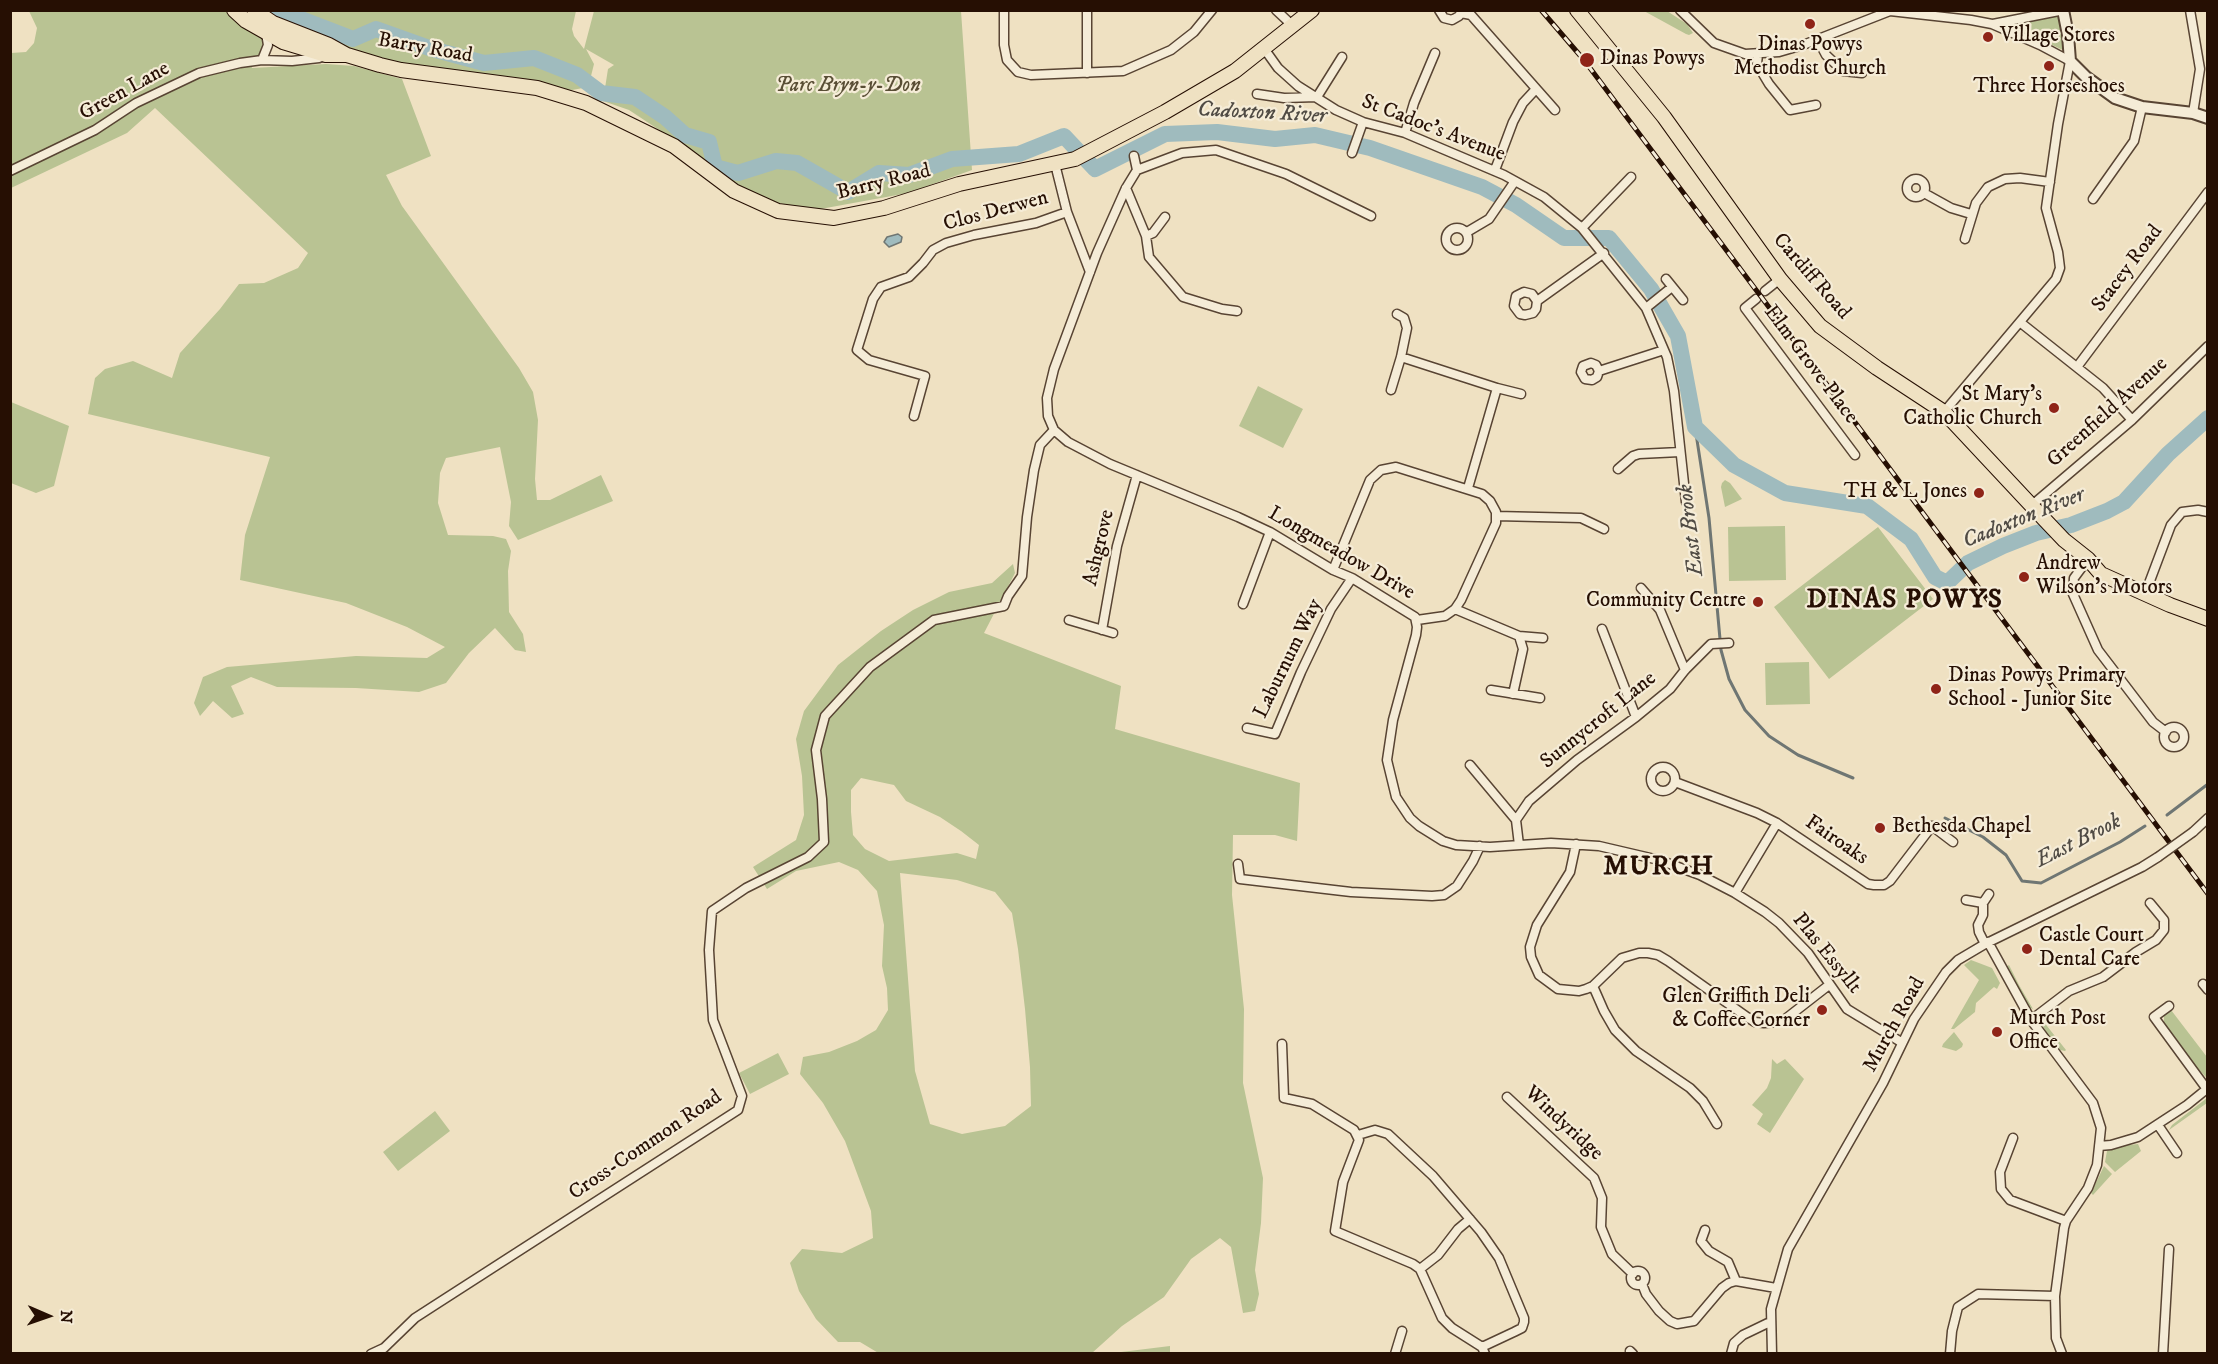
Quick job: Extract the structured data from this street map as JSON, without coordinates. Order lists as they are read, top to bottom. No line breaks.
{"streets":{"main road":["Barry Road","Cardiff Road"],"street":["Green Lane","St Cadoc's Avenue","Clos Derwen","Stacey Road","Elm Grove Place","Greenfield Avenue","Ashgrove","Longmeadow Drive","Laburnum Way","Sunnycroft Lane","Fairoaks","Plas Essyllt","Murch Road","Windyridge","Cross-Common Road"]},"crossings":[["Barry Road","Green Lane"],["Barry Road","St Cadoc's Avenue"],["Cardiff Road","Elm Grove Place"],["Cardiff Road","Greenfield Avenue"],["Ashgrove","Longmeadow Drive"],["Longmeadow Drive","Laburnum Way"],["Longmeadow Drive","Plas Essyllt"],["Longmeadow Drive","Cross-Common Road"],["Plas Essyllt","Murch Road"]],"districts":["DINAS POWYS","MURCH"],"water":["Cadoxton River","East Brook"],"parks":["Parc Bryn-y-Don"],"places":["Dinas Powys Methodist Church","Village Stores","Dinas Powys","Three Horseshoes","St Mary's Catholic Church","TH & L Jones","Andrew Wilson's Motors","Community Centre","Dinas Powys Primary School - Junior Site","Bethesda Chapel","Castle Court Dental Care","Glen Griffith Deli & Coffee Corner","Murch Post Office"],"north":"right"}
